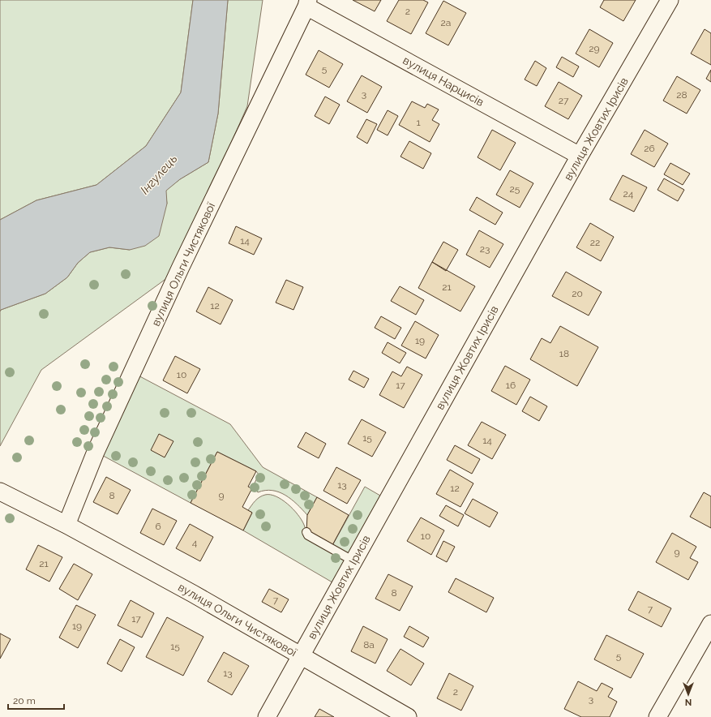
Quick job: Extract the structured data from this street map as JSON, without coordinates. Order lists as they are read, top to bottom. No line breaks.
{"streets":{"street":["вулиця Нарцисів","вулиця Жовтих Ірисів","вулиця Ольги Чистякової"]},"crossings":[["вулиця Нарцисів","вулиця Жовтих Ірисів"],["вулиця Нарцисів","вулиця Ольги Чистякової"],["вулиця Жовтих Ірисів","вулиця Ольги Чистякової"]],"water":["Інгулець"],"house_numbers":["2","2а","29","5","3","28","27","1","26","25","24","14","22","23","21","20","12","19","18","10","17","16","15","14","13","12","8","9","6","10","4","9","21","8","7","7","17","19","8а","15","5","13","2","3"],"scale_bar":"20 m","north":"bottom"}
